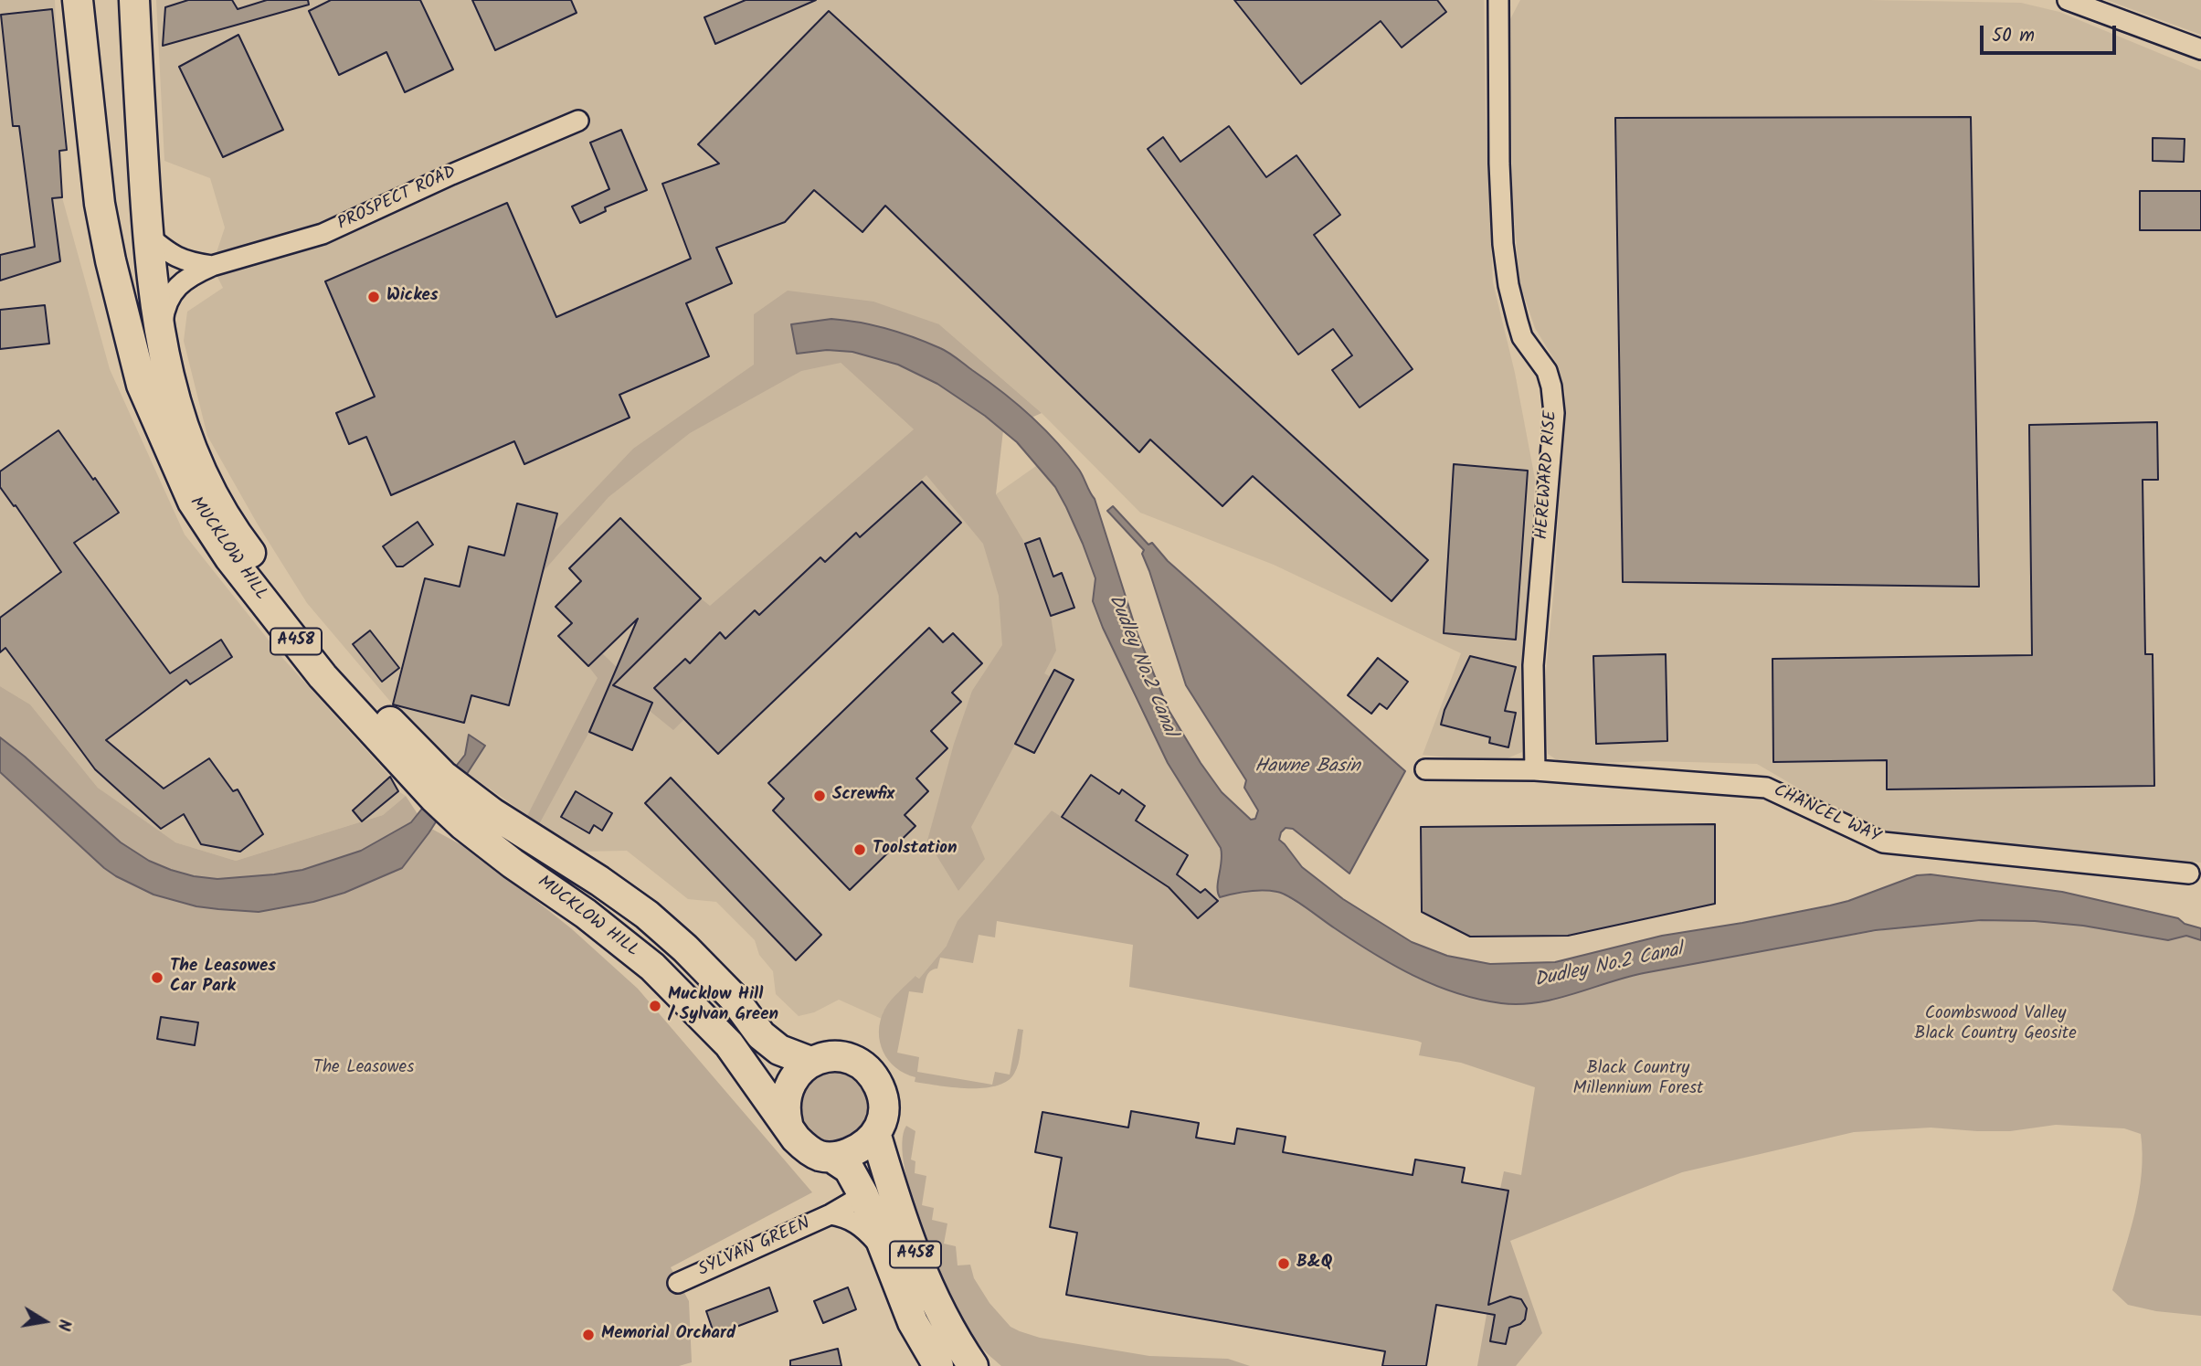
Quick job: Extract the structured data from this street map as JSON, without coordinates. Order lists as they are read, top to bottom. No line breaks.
{"streets":{"highway":["MUCKLOW HILL","A458"],"street":["PROSPECT ROAD","HEREWARD RISE","CHANCEL WAY","SYLVAN GREEN"]},"crossings":[["PROSPECT ROAD","MUCKLOW HILL"],["HEREWARD RISE","CHANCEL WAY"],["MUCKLOW HILL","SYLVAN GREEN"]],"water":["Dudley No.2 Canal","Hawne Basin"],"parks":["Coombswood Valley Black Country Geosite","The Leasowes","Black Country Millennium Forest"],"places":["Wickes","Screwfix","Toolstation","The Leasowes Car Park","Mucklow Hill / Sylvan Green","B&Q","Memorial Orchard"],"scale_bar":"50 m","north":"right"}
